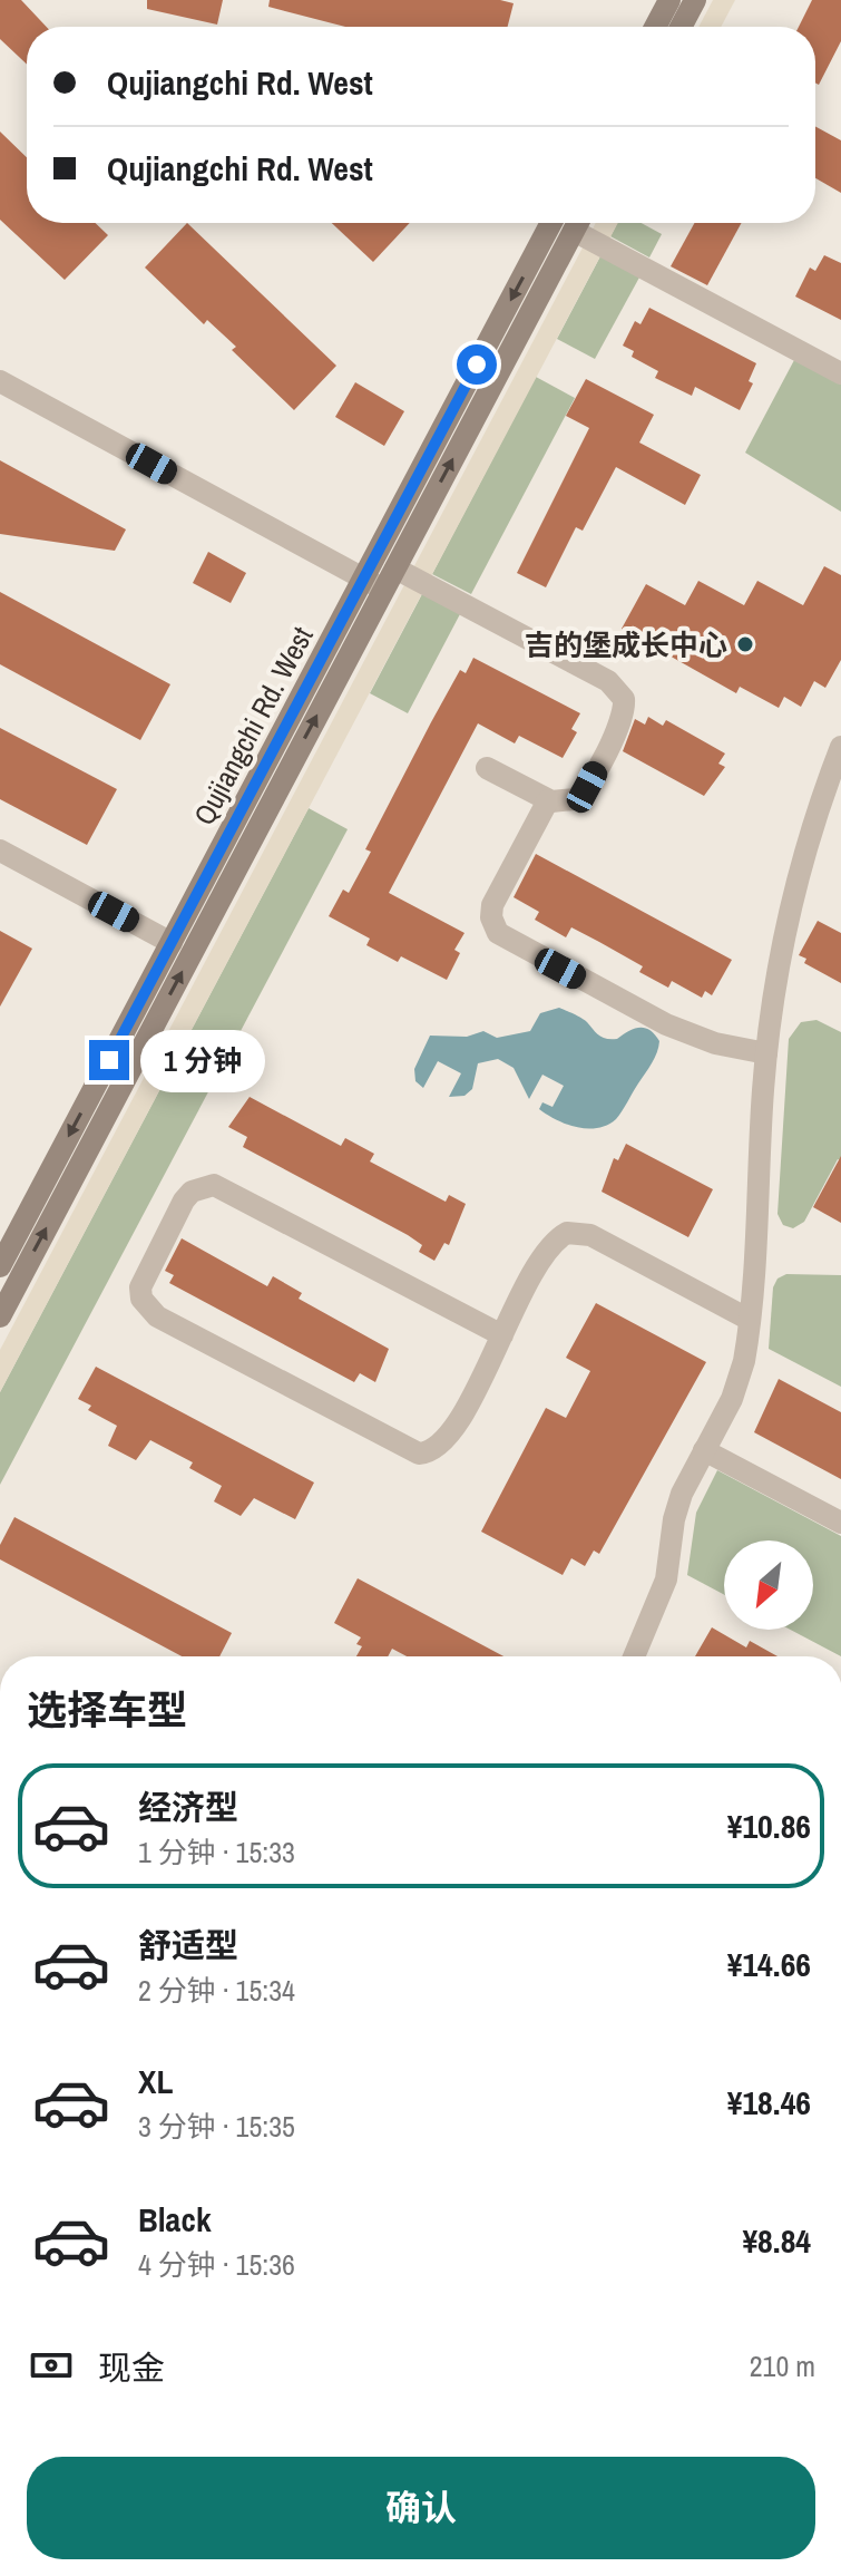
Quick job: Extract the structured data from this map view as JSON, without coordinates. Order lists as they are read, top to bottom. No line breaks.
{"streets":{"street":["Qujiangchi Rd. West"]},"places":["吉的堡成长中心"],"north":"bottom left","page":{"banner":["Qujiangchi Rd. West","Qujiangchi Rd. West"],"bubble":"1 分钟","heading":"选择车型","list":[{"name":"经济型","note":"1 分钟 · 15:33","value":"¥10.86"},{"name":"舒适型","note":"2 分钟 · 15:34","value":"¥14.66"},{"name":"XL","note":"3 分钟 · 15:35","value":"¥18.46"},{"name":"Black","note":"4 分钟 · 15:36","value":"¥8.84"}],"pay":["现金","210 m"],"buttons":"确认"}}
